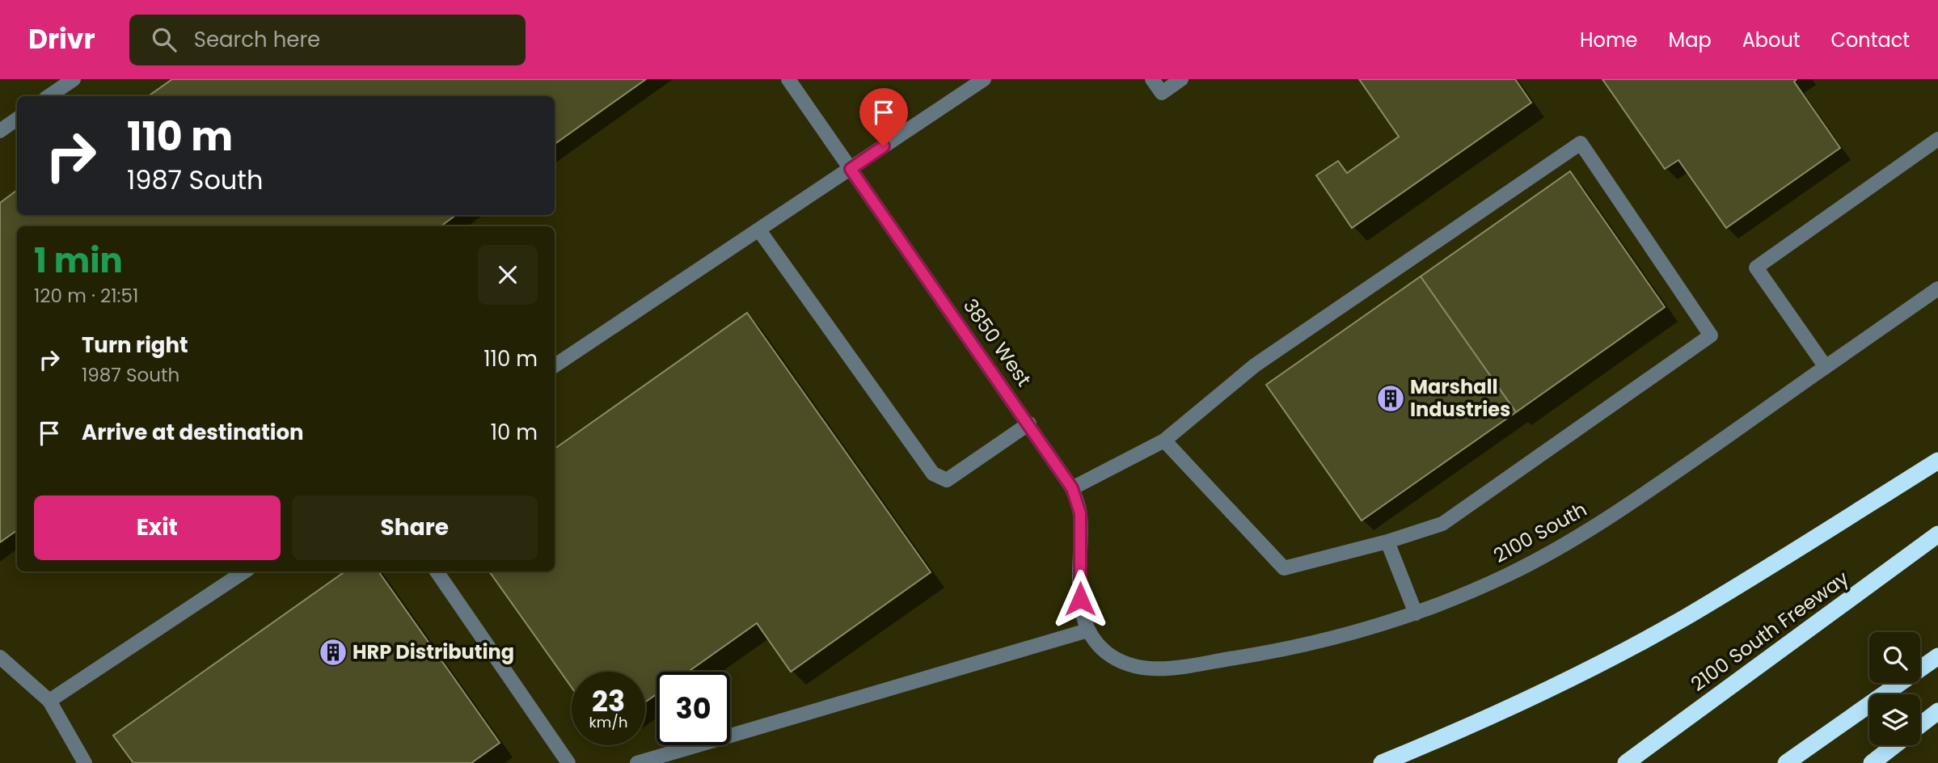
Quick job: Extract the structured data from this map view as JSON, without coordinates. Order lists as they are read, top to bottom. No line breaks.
{"streets":{"highway":["2100 South Freeway"],"street":["3850 West","2100 South"]},"crossings":[["3850 West","2100 South"]],"places":{"building":["Marshall Industries","HRP Distributing"]},"page":{"header":"Drivr","search":"Search here","nav":["Home","Map","About","Contact"],"turn":["110 m","1987 South"],"heading":["1 min","120 m · 21:51"],"list":[{"name":"Turn right","note":"1987 South","value":"110 m"},{"name":"Arrive at destination","value":"10 m"}],"buttons":["Exit","Share"],"speed":"23 km/h","limit":"30"}}
